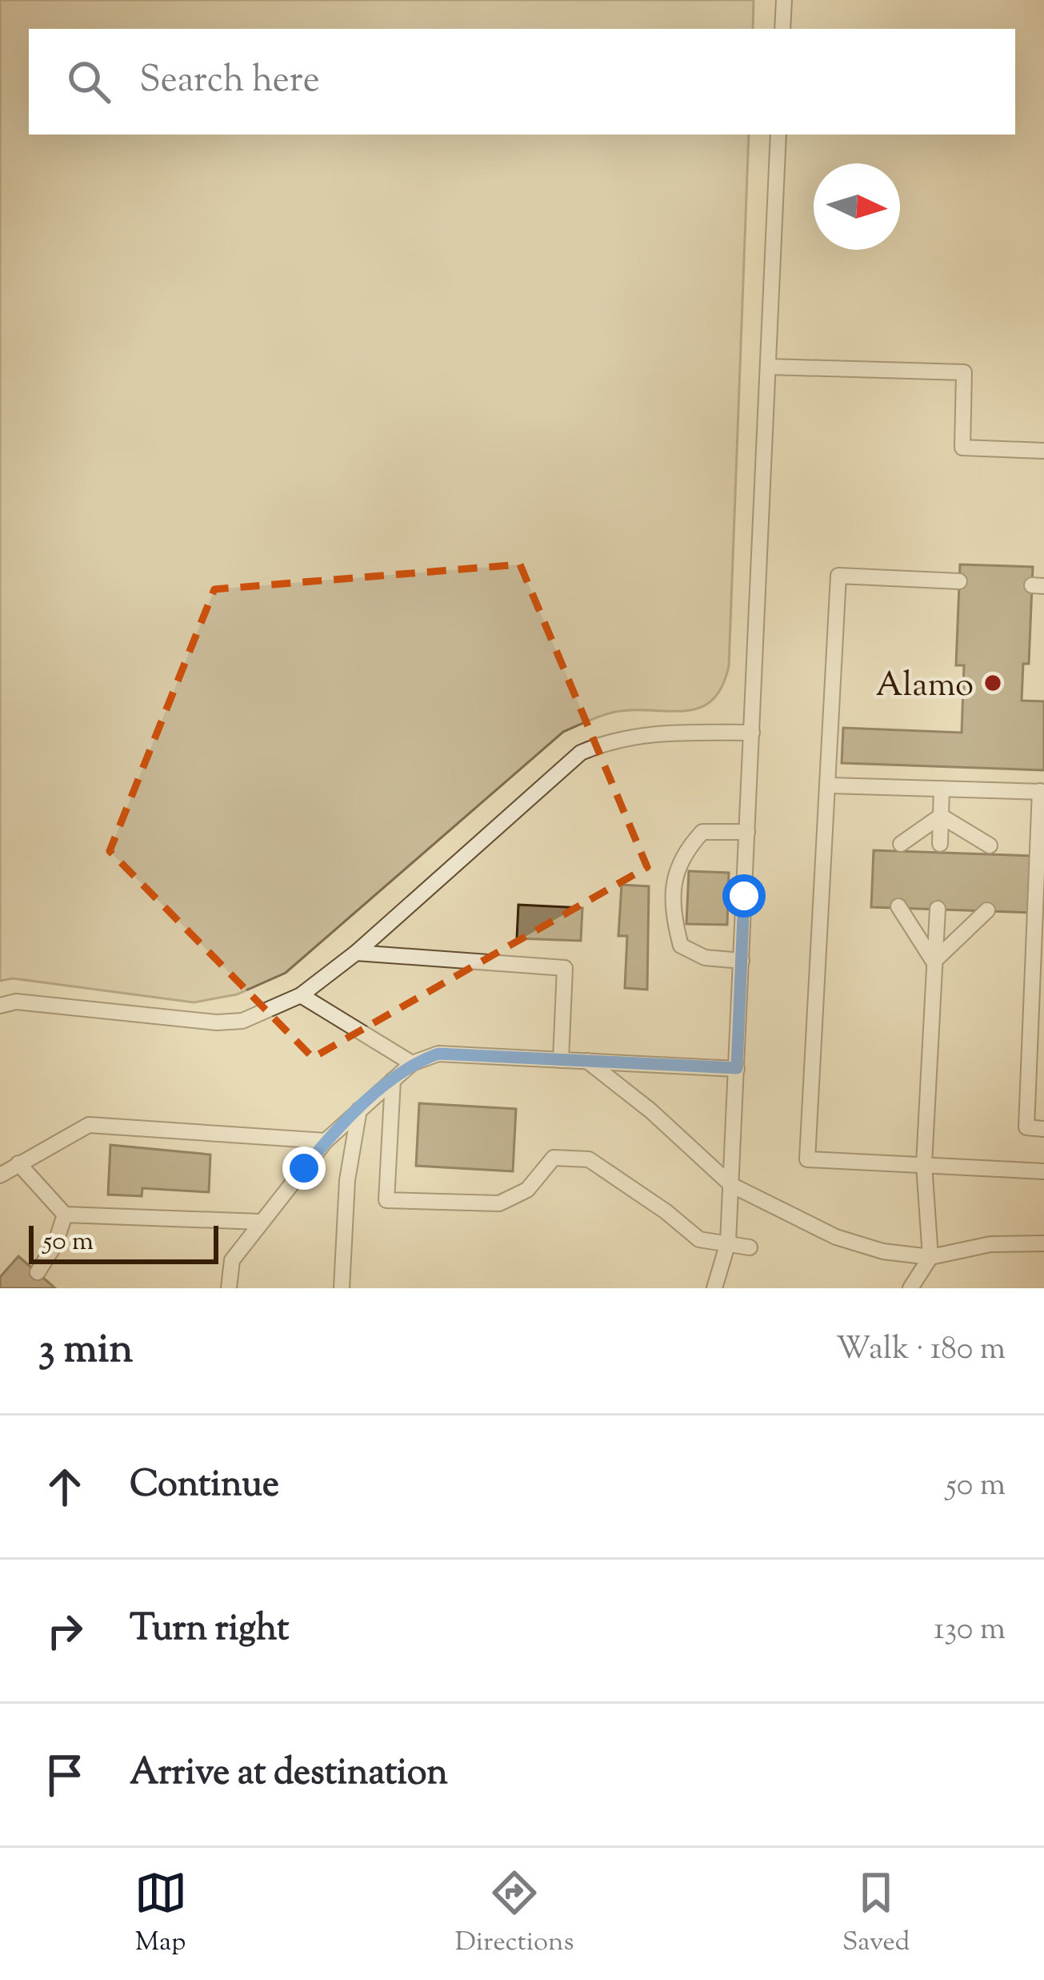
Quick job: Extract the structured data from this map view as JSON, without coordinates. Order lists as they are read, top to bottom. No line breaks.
{"places":["Alamo"],"scale_bar":"50 m","north":"right","page":{"search":"Search here","scale":"50 m","heading":["3 min","Walk · 180 m"],"list":[["Continue","50 m"],["Turn right","130 m"],"Arrive at destination"],"nav":["Map","Directions","Saved"]}}
